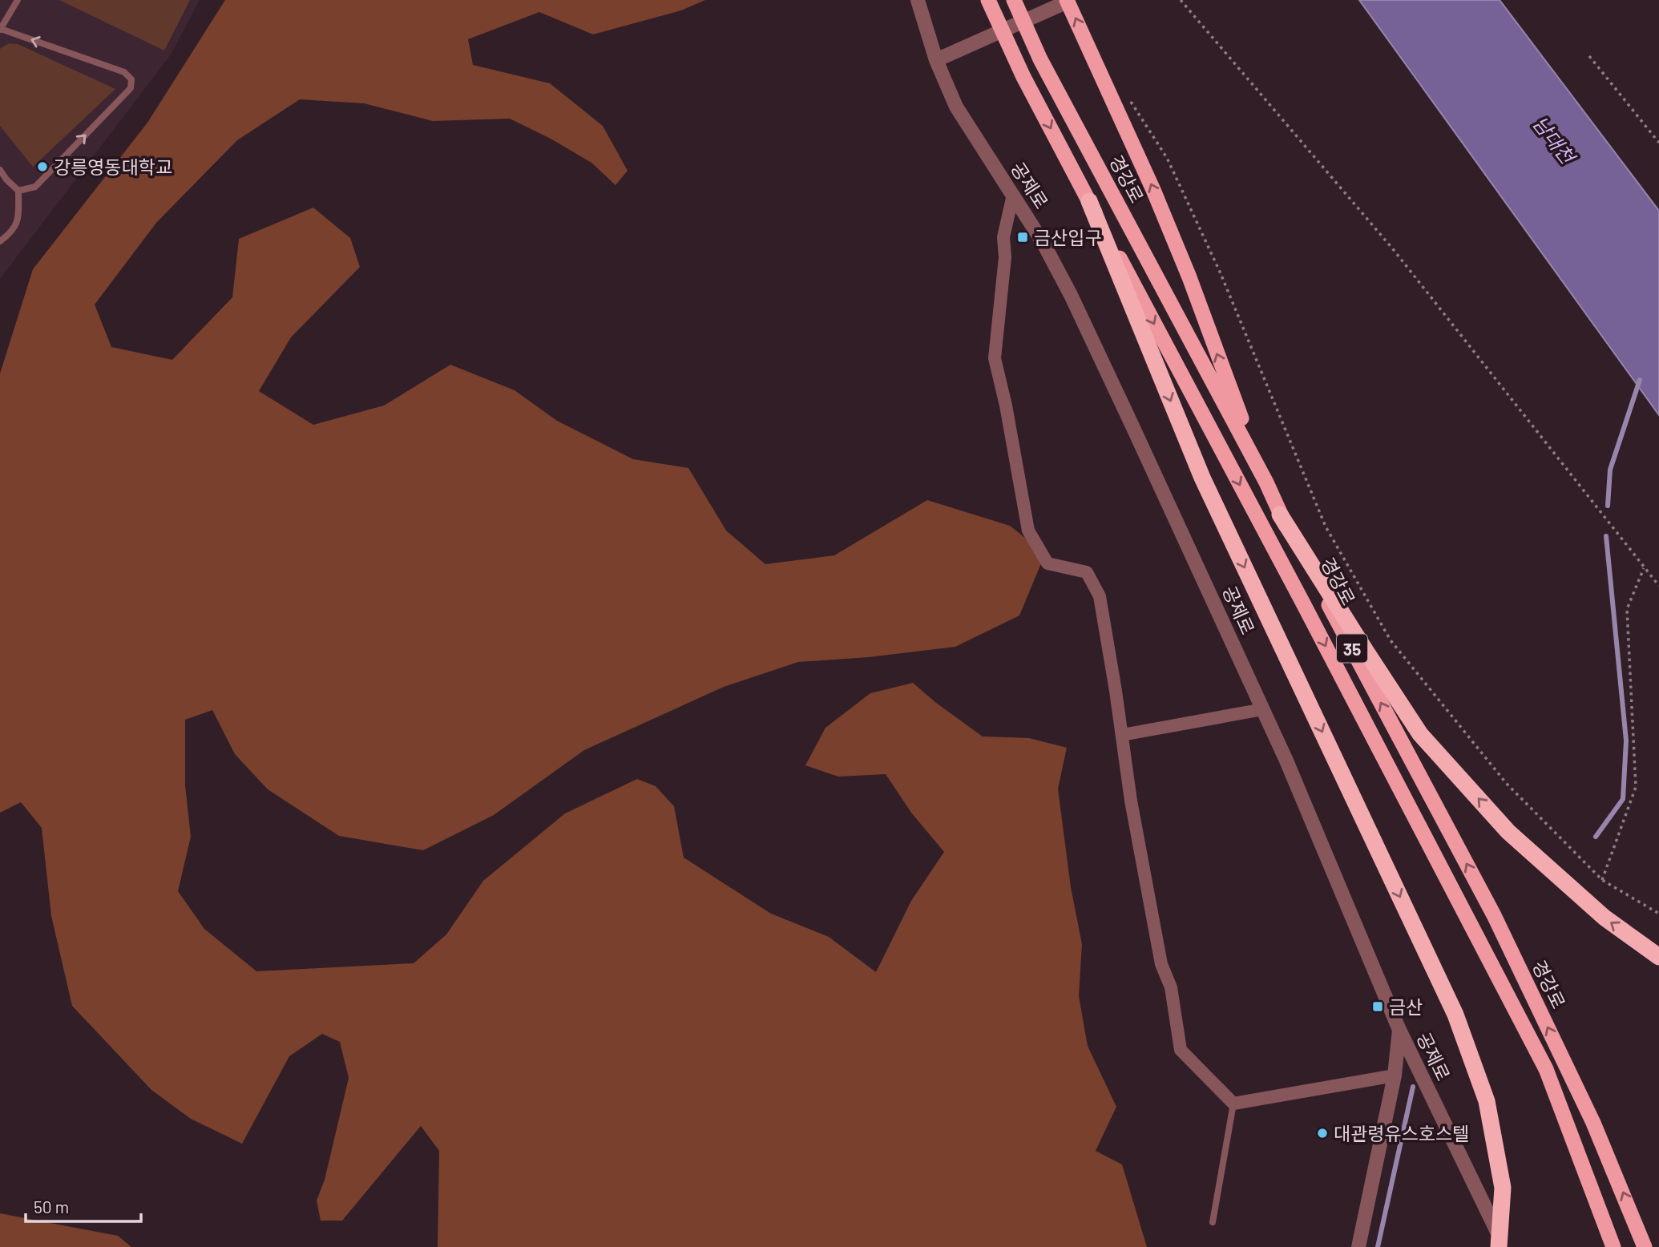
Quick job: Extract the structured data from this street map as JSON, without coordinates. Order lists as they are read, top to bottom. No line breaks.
{"streets":{"highway":["경강로","35"],"street":["공제로"]},"water":["남대천"],"places":{"other":["강릉영동대학교","대관령유스호스텔"],"transit":["금산입구","금산"]},"scale_bar":"50 m"}
